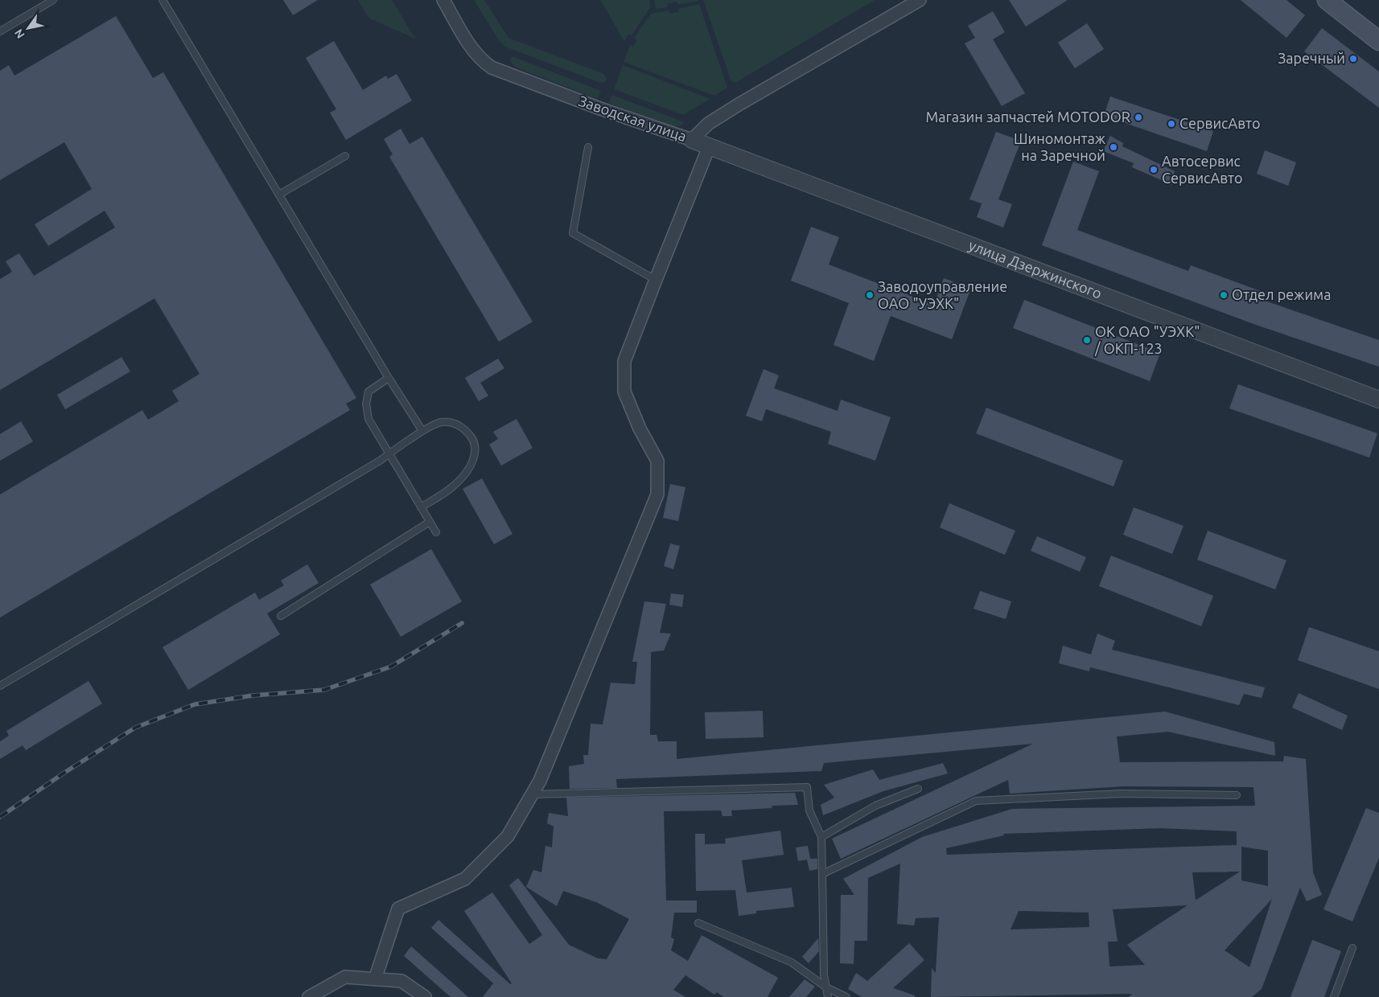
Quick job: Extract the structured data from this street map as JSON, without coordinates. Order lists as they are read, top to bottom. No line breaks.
{"streets":{"street":["Заводская улица","улица Дзержинского"]},"crossings":[["Заводская улица","улица Дзержинского"]],"places":["Заречный","Магазин запчастей MOTODOR","СервисАвто","Шиномонтаж на Заречной","Автосервис СервисАвто","Заводоуправление ОАО \"УЭХК\"","Отдел режима","ОК ОАО \"УЭХК\" / ОКП-123"],"north":"bottom left"}
